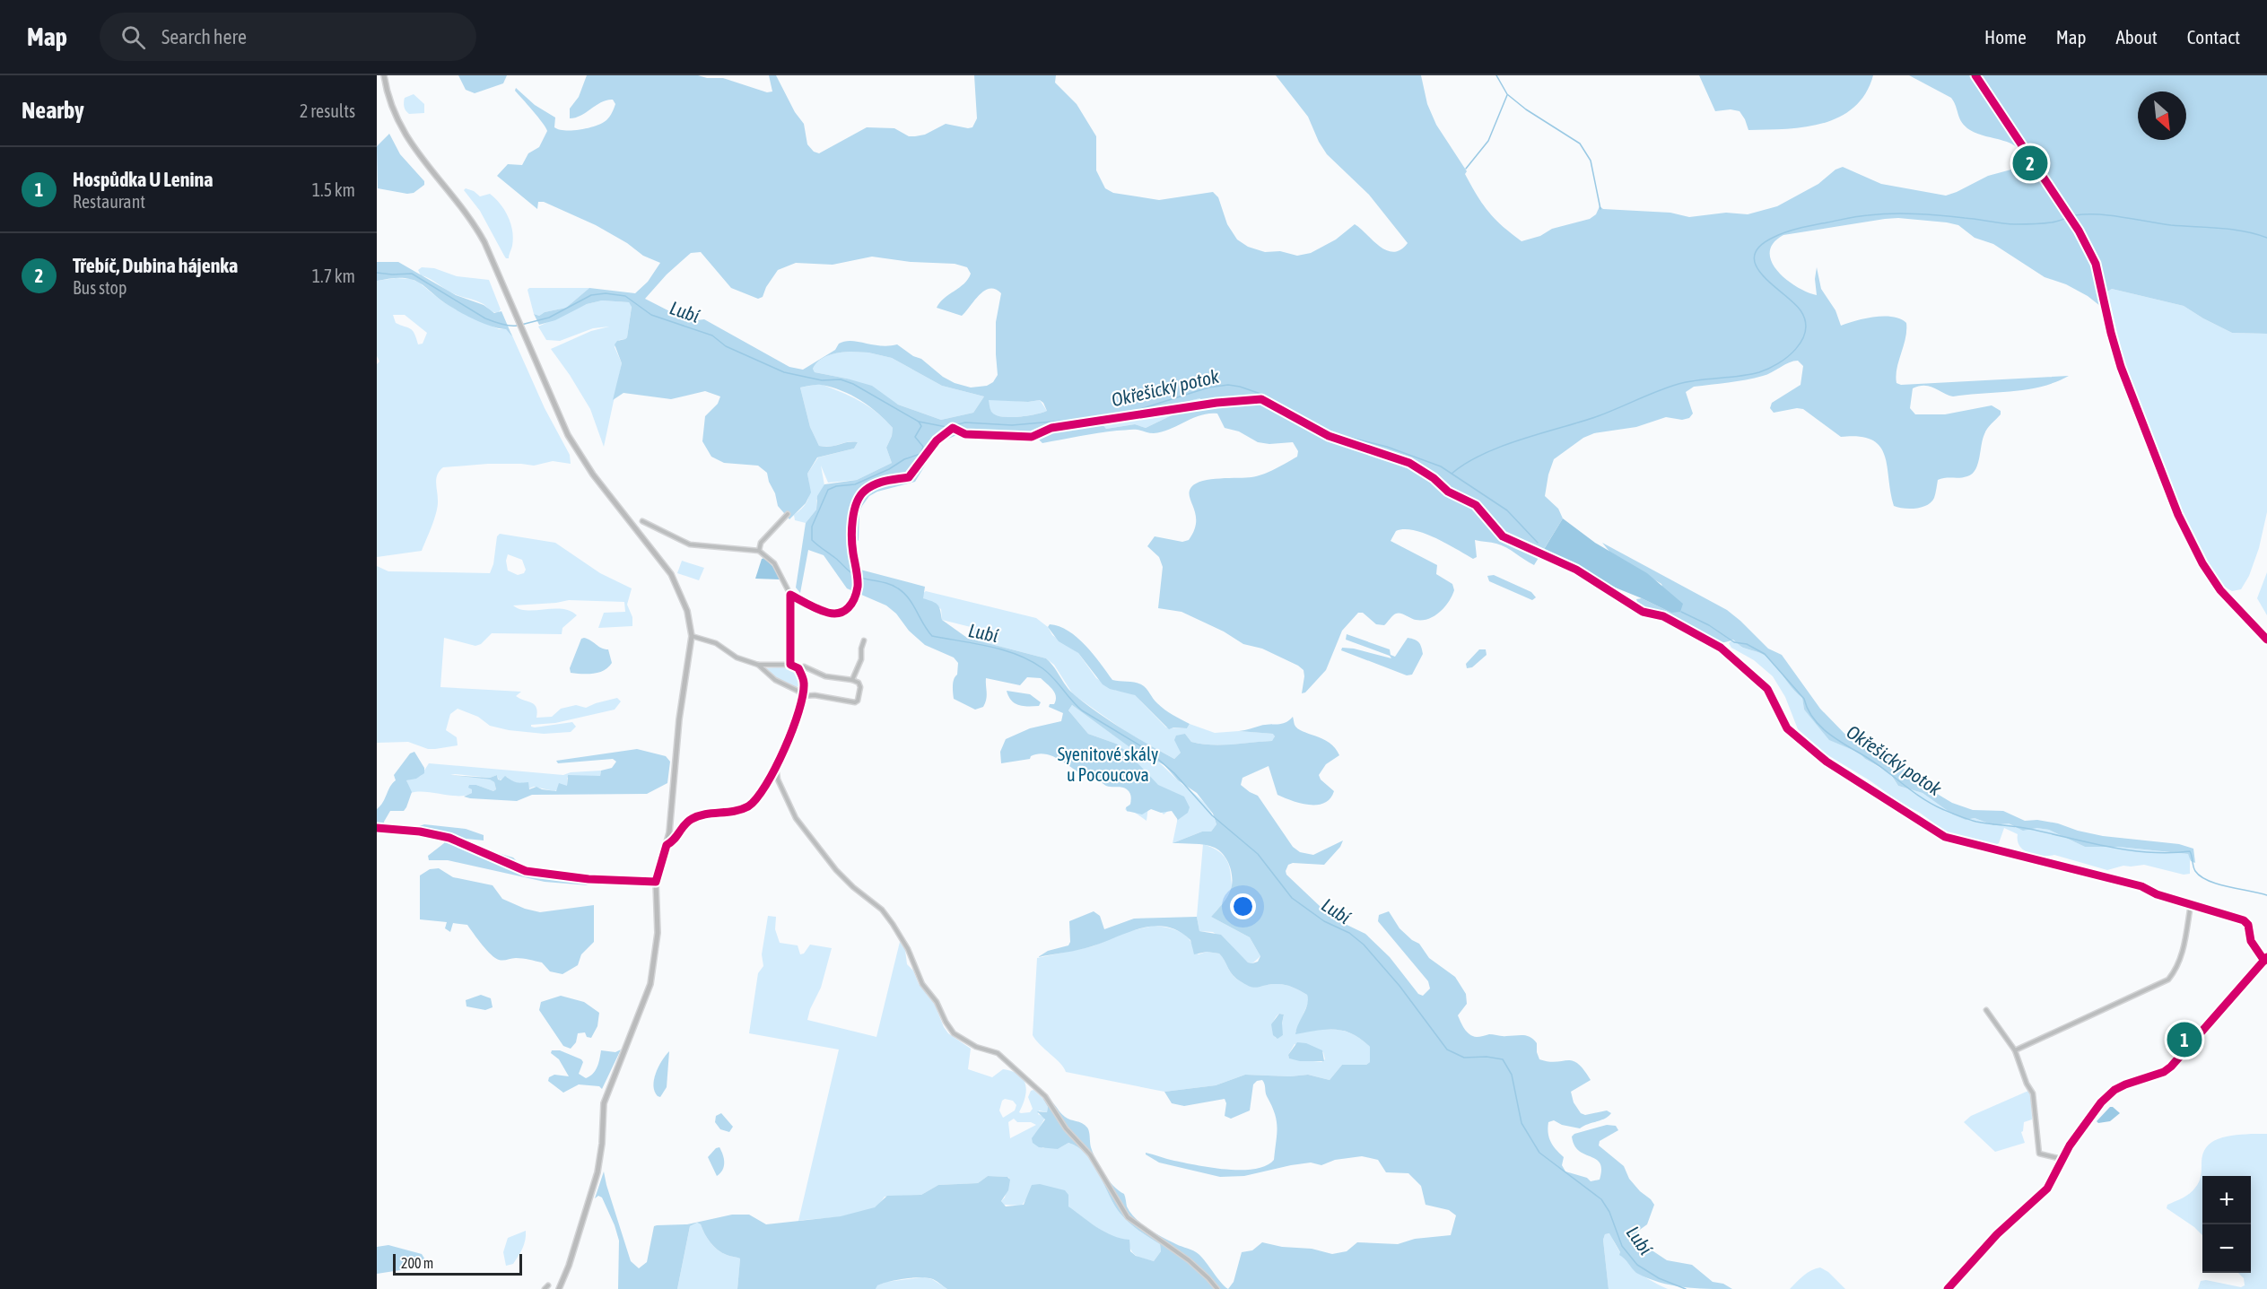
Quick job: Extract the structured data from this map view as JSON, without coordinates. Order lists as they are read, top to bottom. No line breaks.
{"water":["Lubí","Okřešický potok"],"parks":["Syenitové skály u Pocoucova"],"scale_bar":"200 m","north":"bottom right","page":{"header":"Map","search":"Search here","nav":["Home","Map","About","Contact"],"heading":["Nearby","2 results"],"pins":["2","1"],"list":[{"mark":"1","name":"Hospůdka U Lenina","note":"Restaurant","value":"1.5 km"},{"mark":"2","name":"Třebíč, Dubina hájenka","note":"Bus stop","value":"1.7 km"}],"map_buttons":["+","−"],"scale":"200 m"}}
